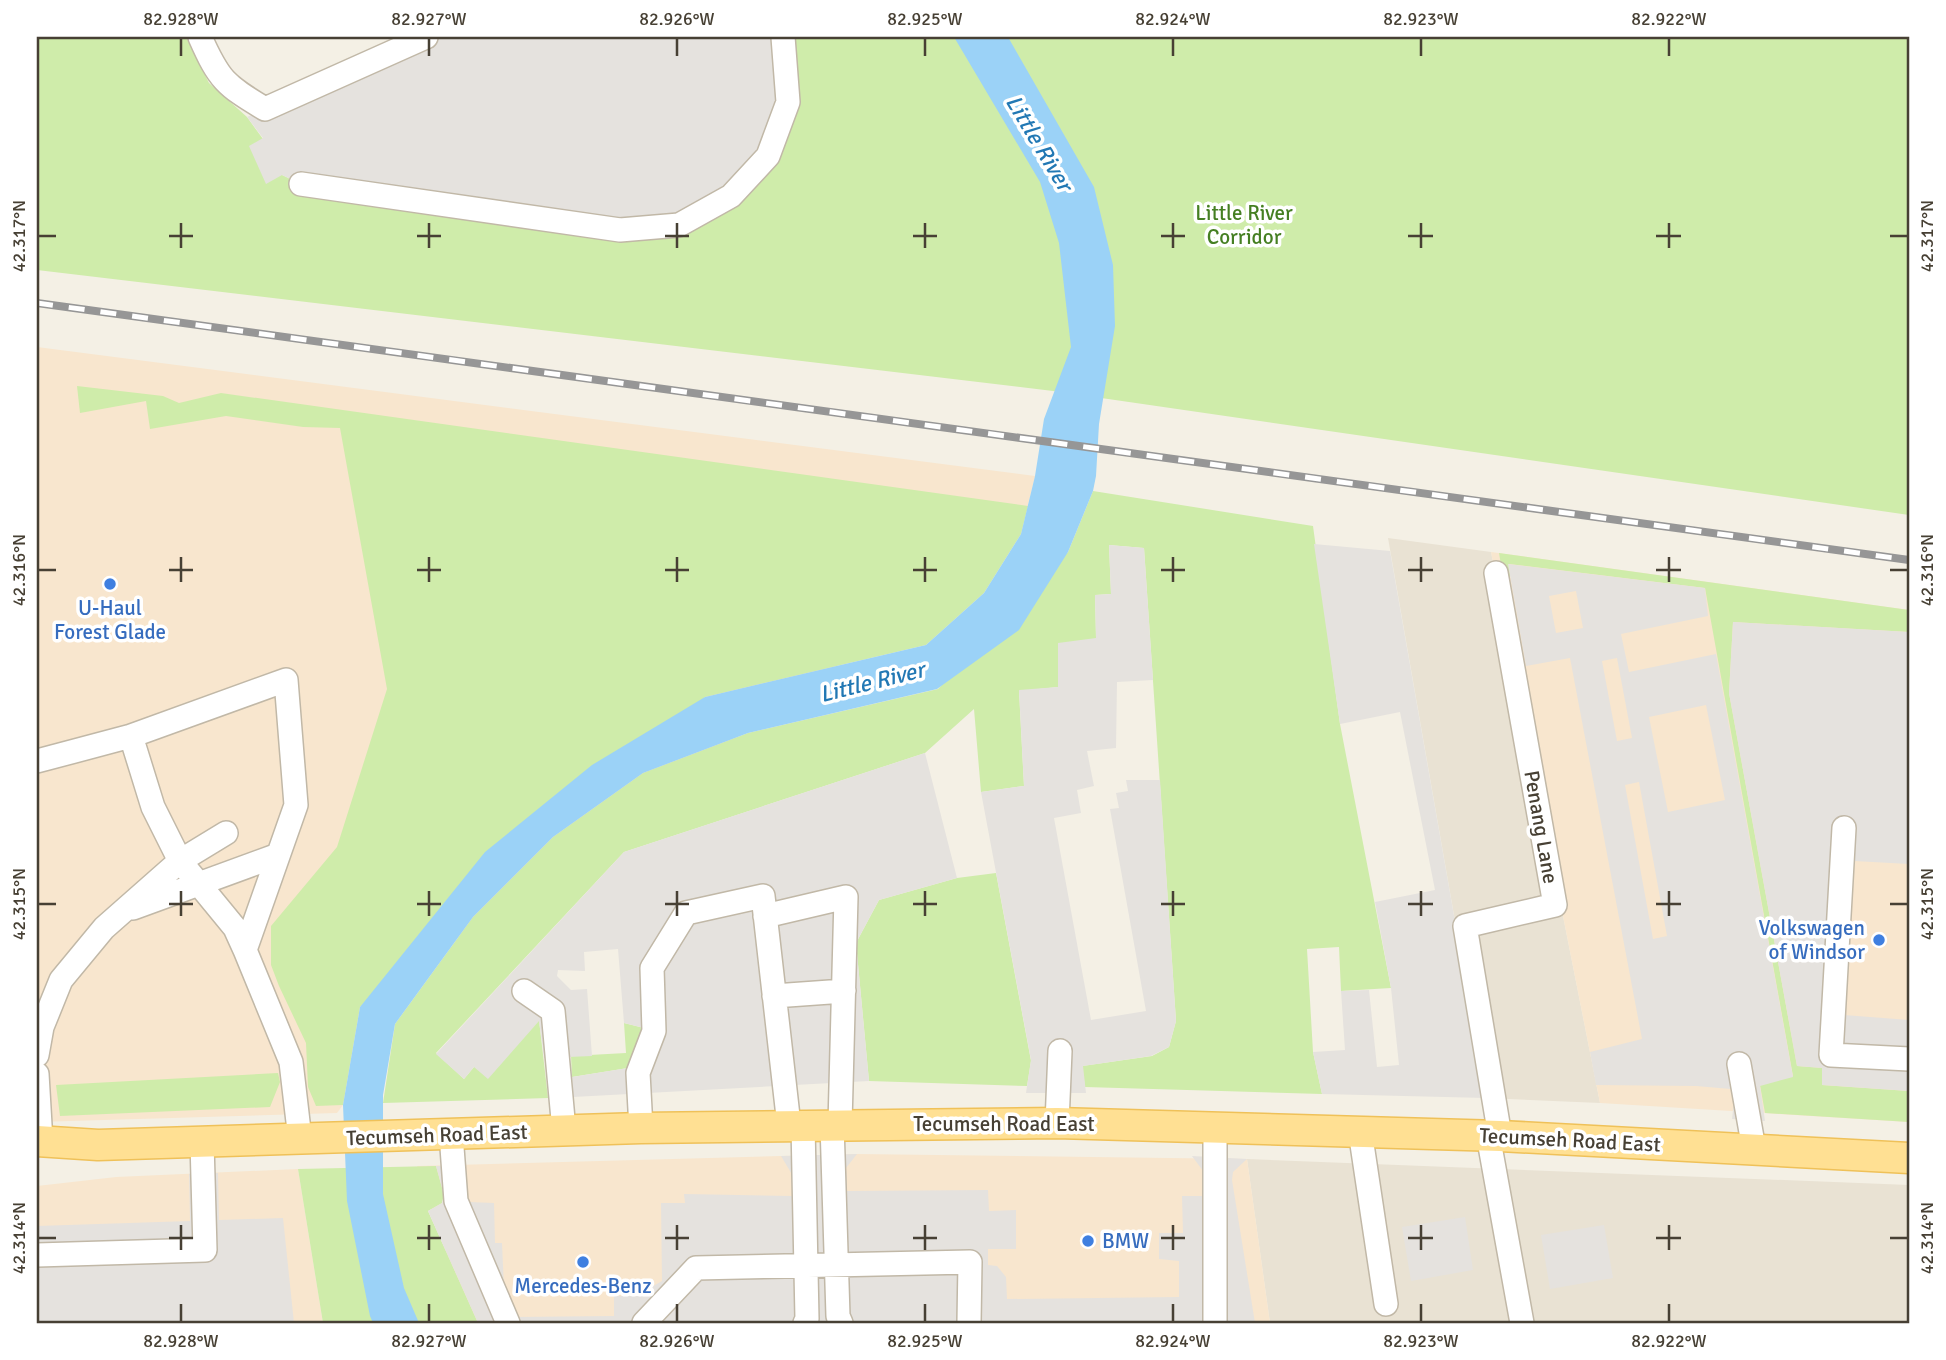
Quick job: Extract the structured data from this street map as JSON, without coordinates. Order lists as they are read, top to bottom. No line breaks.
{"streets":{"main road":["Tecumseh Road East"],"street":["Penang Lane"]},"crossings":[["Penang Lane","Tecumseh Road East"]],"water":["Little River"],"parks":["Little River Corridor"],"places":["U-Haul Forest Glade","Volkswagen of Windsor","BMW","Mercedes-Benz"],"coordinates":["82.928°W","82.927°W","82.926°W","82.925°W","82.924°W","82.923°W","82.922°W","42.317°N","42.316°N","42.315°N","42.314°N"]}
